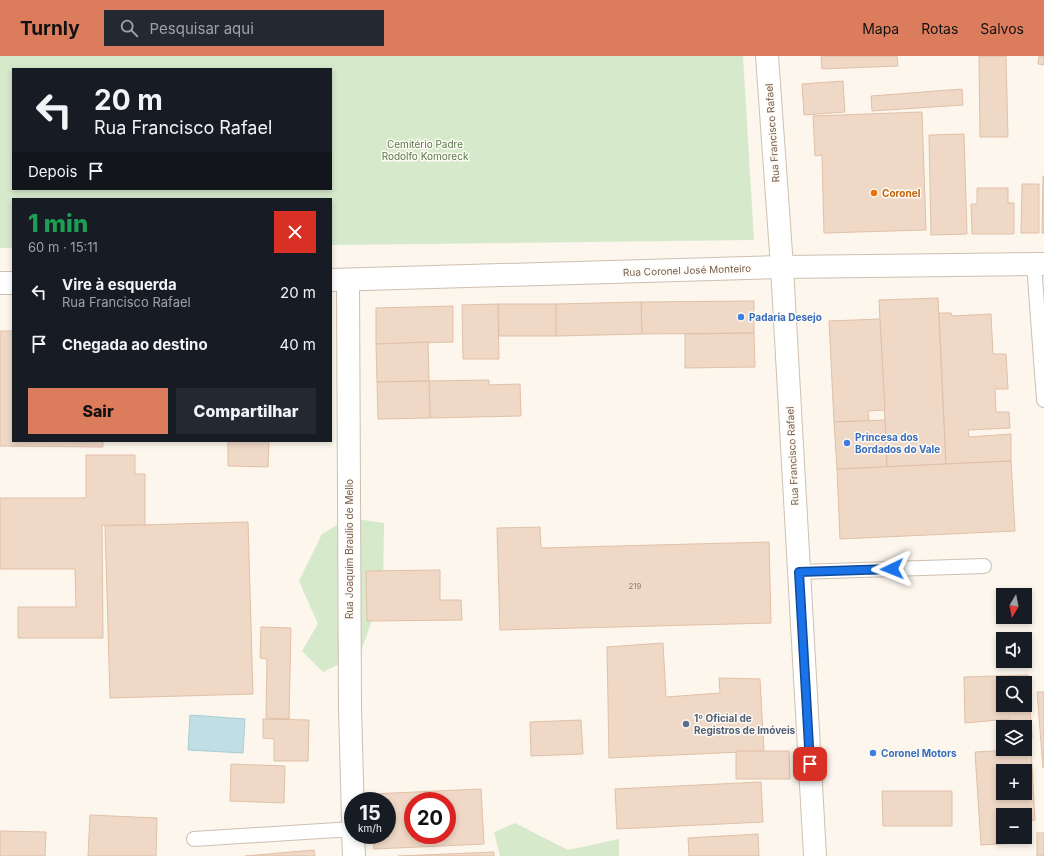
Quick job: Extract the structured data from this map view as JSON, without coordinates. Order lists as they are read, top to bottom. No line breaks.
{"streets":{"street":["Rua Francisco Rafael","Rua Coronel José Monteiro","Rua Joaquim Braulio de Mello"]},"crossings":[["Rua Francisco Rafael","Rua Coronel José Monteiro"],["Rua Coronel José Monteiro","Rua Joaquim Braulio de Mello"]],"parks":["Cemitério Padre Rodolfo Komoreck"],"places":["Coronel","Padaria Desejo","Princesa dos Bordados do Vale","1º Oficial de Registros de Imóveis","Coronel Motors"],"house_numbers":["219"],"north":"bottom","page":{"header":"Turnly","search":"Pesquisar aqui","nav":["Mapa","Rotas","Salvos"],"turn":["20 m","Rua Francisco Rafael"],"then":"Depois","heading":["1 min","60 m · 15:11"],"list":[{"name":"Vire à esquerda","note":"Rua Francisco Rafael","value":"20 m"},{"name":"Chegada ao destino","value":"40 m"}],"buttons":["Sair","Compartilhar"],"map_buttons":["+","−"],"speed":"15 km/h","limit":"20"}}
